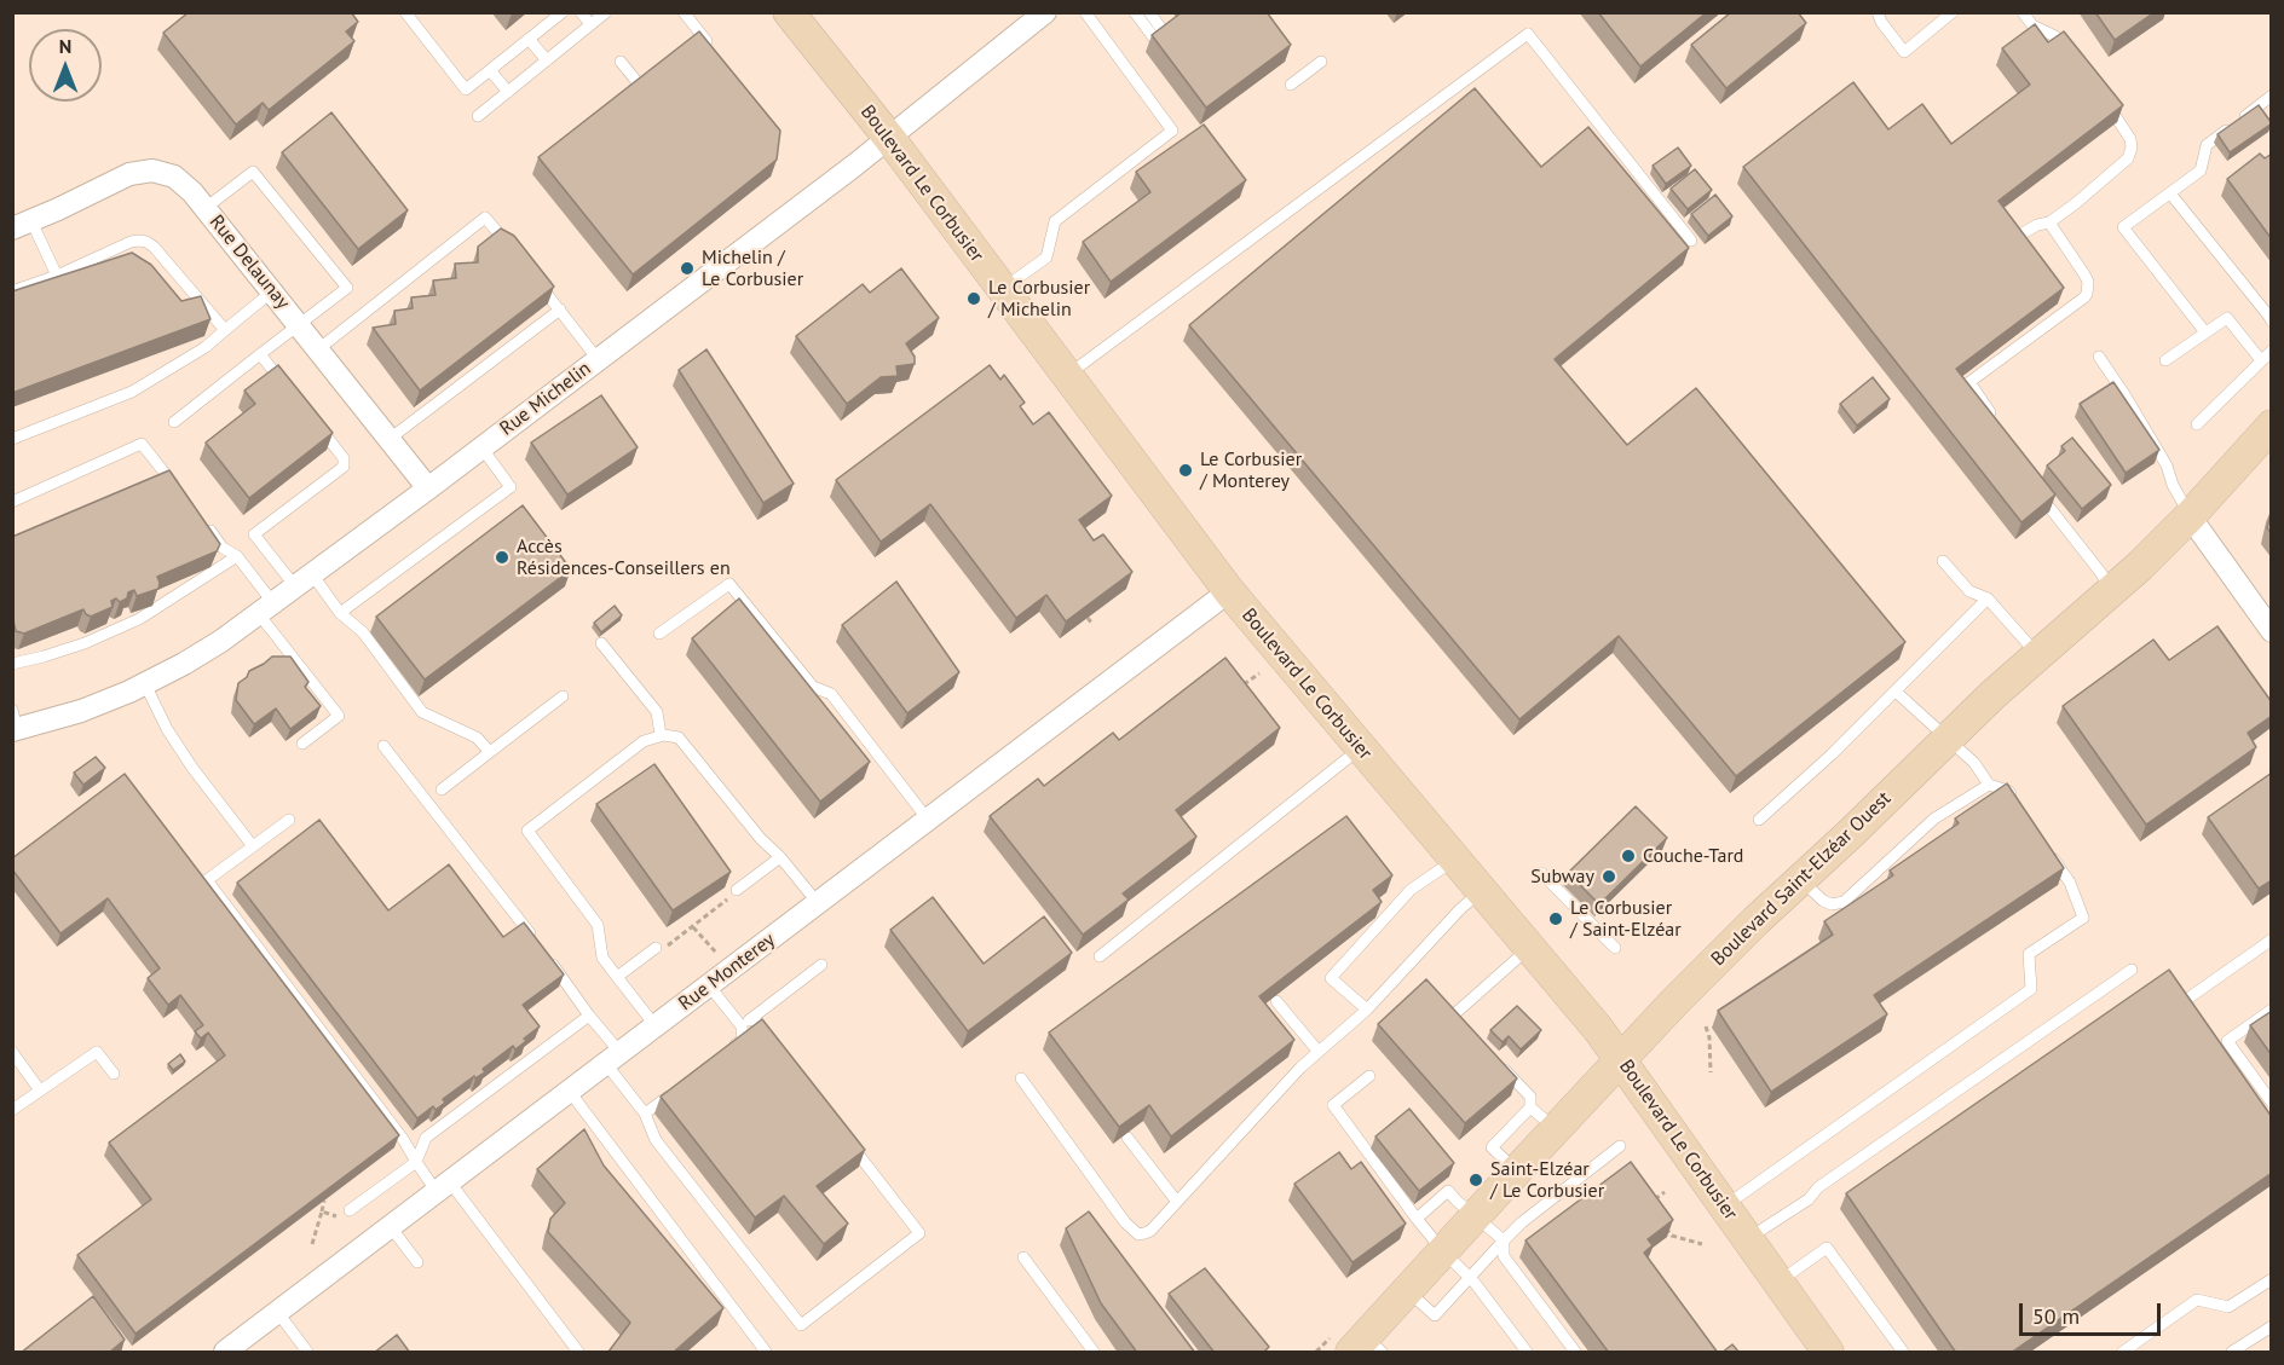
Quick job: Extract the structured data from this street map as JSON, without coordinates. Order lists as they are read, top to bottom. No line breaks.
{"streets":{"street":["Boulevard Le Corbusier","Rue Delaunay","Rue Michelin","Boulevard Saint-Elzéar Ouest","Rue Monterey"]},"crossings":[["Boulevard Le Corbusier","Rue Michelin"],["Boulevard Le Corbusier","Boulevard Saint-Elzéar Ouest"],["Boulevard Le Corbusier","Rue Monterey"],["Rue Delaunay","Rue Michelin"]],"places":["Michelin / Le Corbusier","Le Corbusier / Michelin","Le Corbusier / Monterey","Accès Résidences-Conseillers en","Couche-Tard","Subway","Le Corbusier / Saint-Elzéar","Saint-Elzéar / Le Corbusier"],"scale_bar":"50 m","north":"top"}
